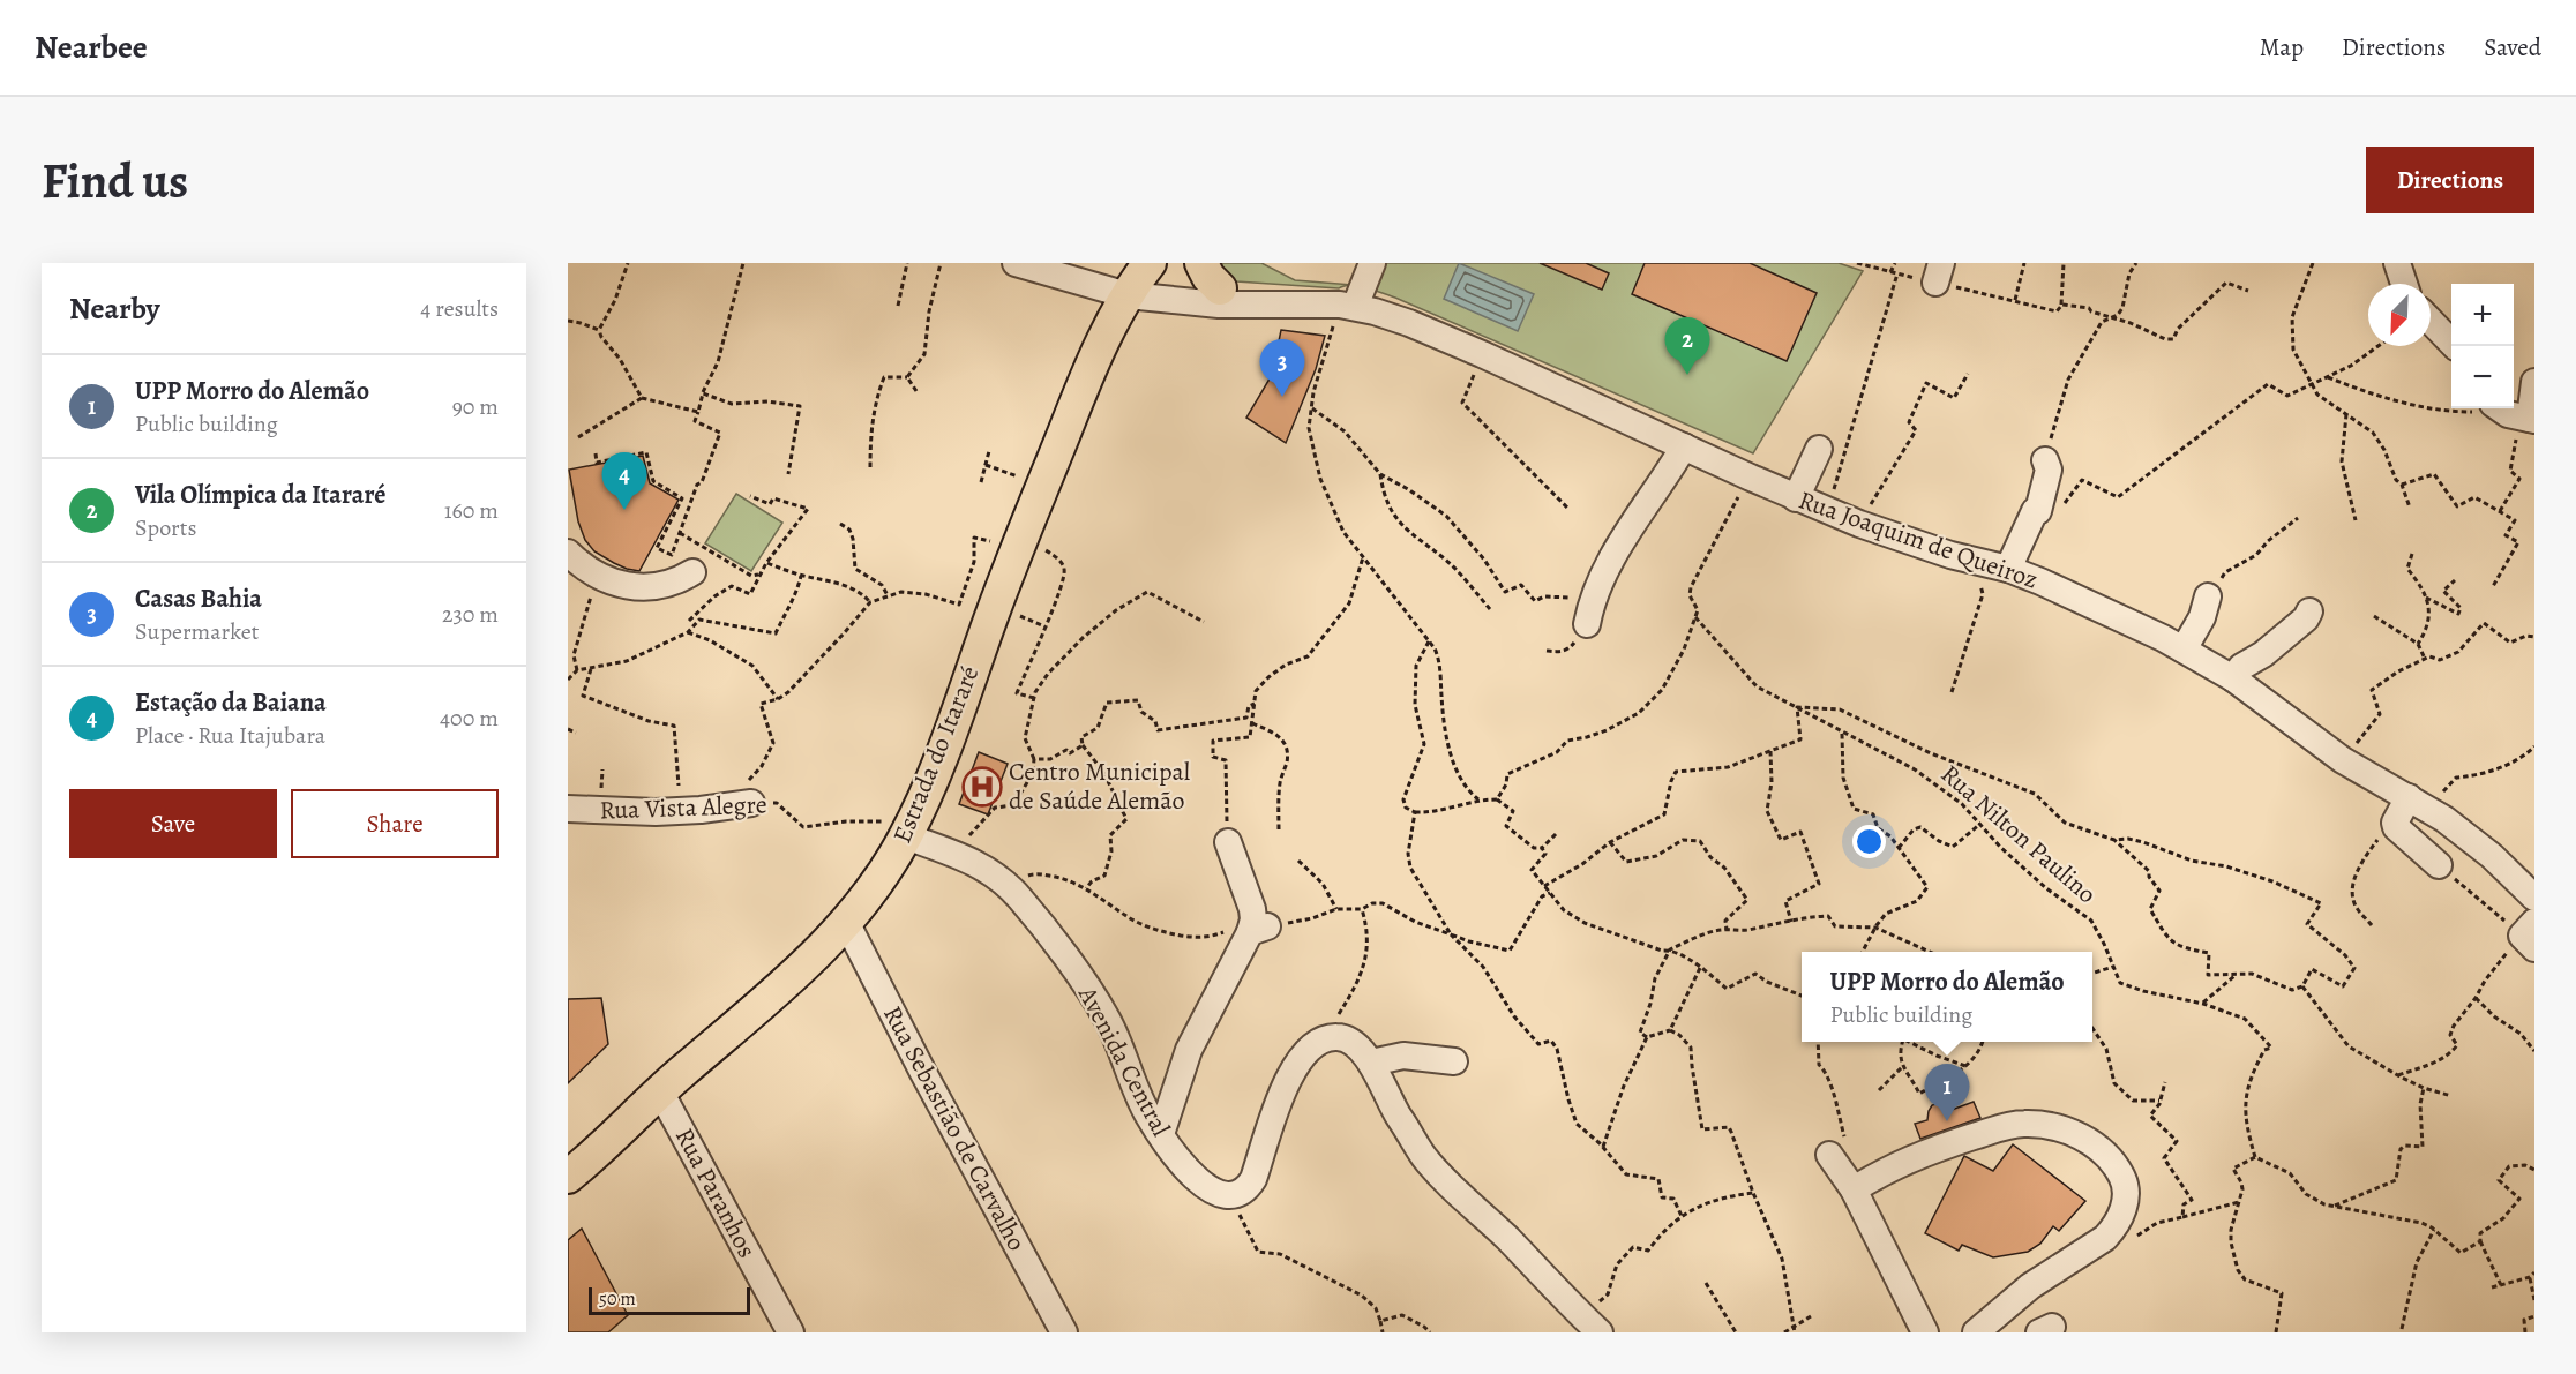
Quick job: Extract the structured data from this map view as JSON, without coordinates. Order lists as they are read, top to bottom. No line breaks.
{"streets":{"main road":["Estrada do Itararé"],"street":["Rua Joaquim de Queiroz","Rua Vista Alegre","Avenida Central","Rua Sebastião de Carvalho","Rua Paranhos"],"path":["Rua Nilton Paulino"]},"crossings":[["Rua Joaquim de Queiroz","Estrada do Itararé"],["Estrada do Itararé","Rua Vista Alegre"],["Estrada do Itararé","Avenida Central"],["Estrada do Itararé","Rua Sebastião de Carvalho"],["Estrada do Itararé","Rua Paranhos"],["Rua Vista Alegre","Avenida Central"]],"places":{"hospital":["Centro Municipal de Saúde Alemão"]},"scale_bar":"50 m","north":"bottom left","page":{"header":"Nearbee","nav":["Map","Directions","Saved"],"buttons":["Directions",["Save","Share"]],"title":"Find us","heading":["Nearby","4 results"],"map_buttons":["+","−"],"pins":["2","3","4","1"],"list":[{"mark":"1","name":"UPP Morro do Alemão","note":"Public building","value":"90 m"},{"mark":"2","name":"Vila Olímpica da Itararé","note":"Sports","value":"160 m"},{"mark":"3","name":"Casas Bahia","note":"Supermarket","value":"230 m"},{"mark":"4","name":"Estação da Baiana","note":"Place · Rua Itajubara","value":"400 m"}],"popup":["UPP Morro do Alemão","Public building"],"scale":"50 m"}}
